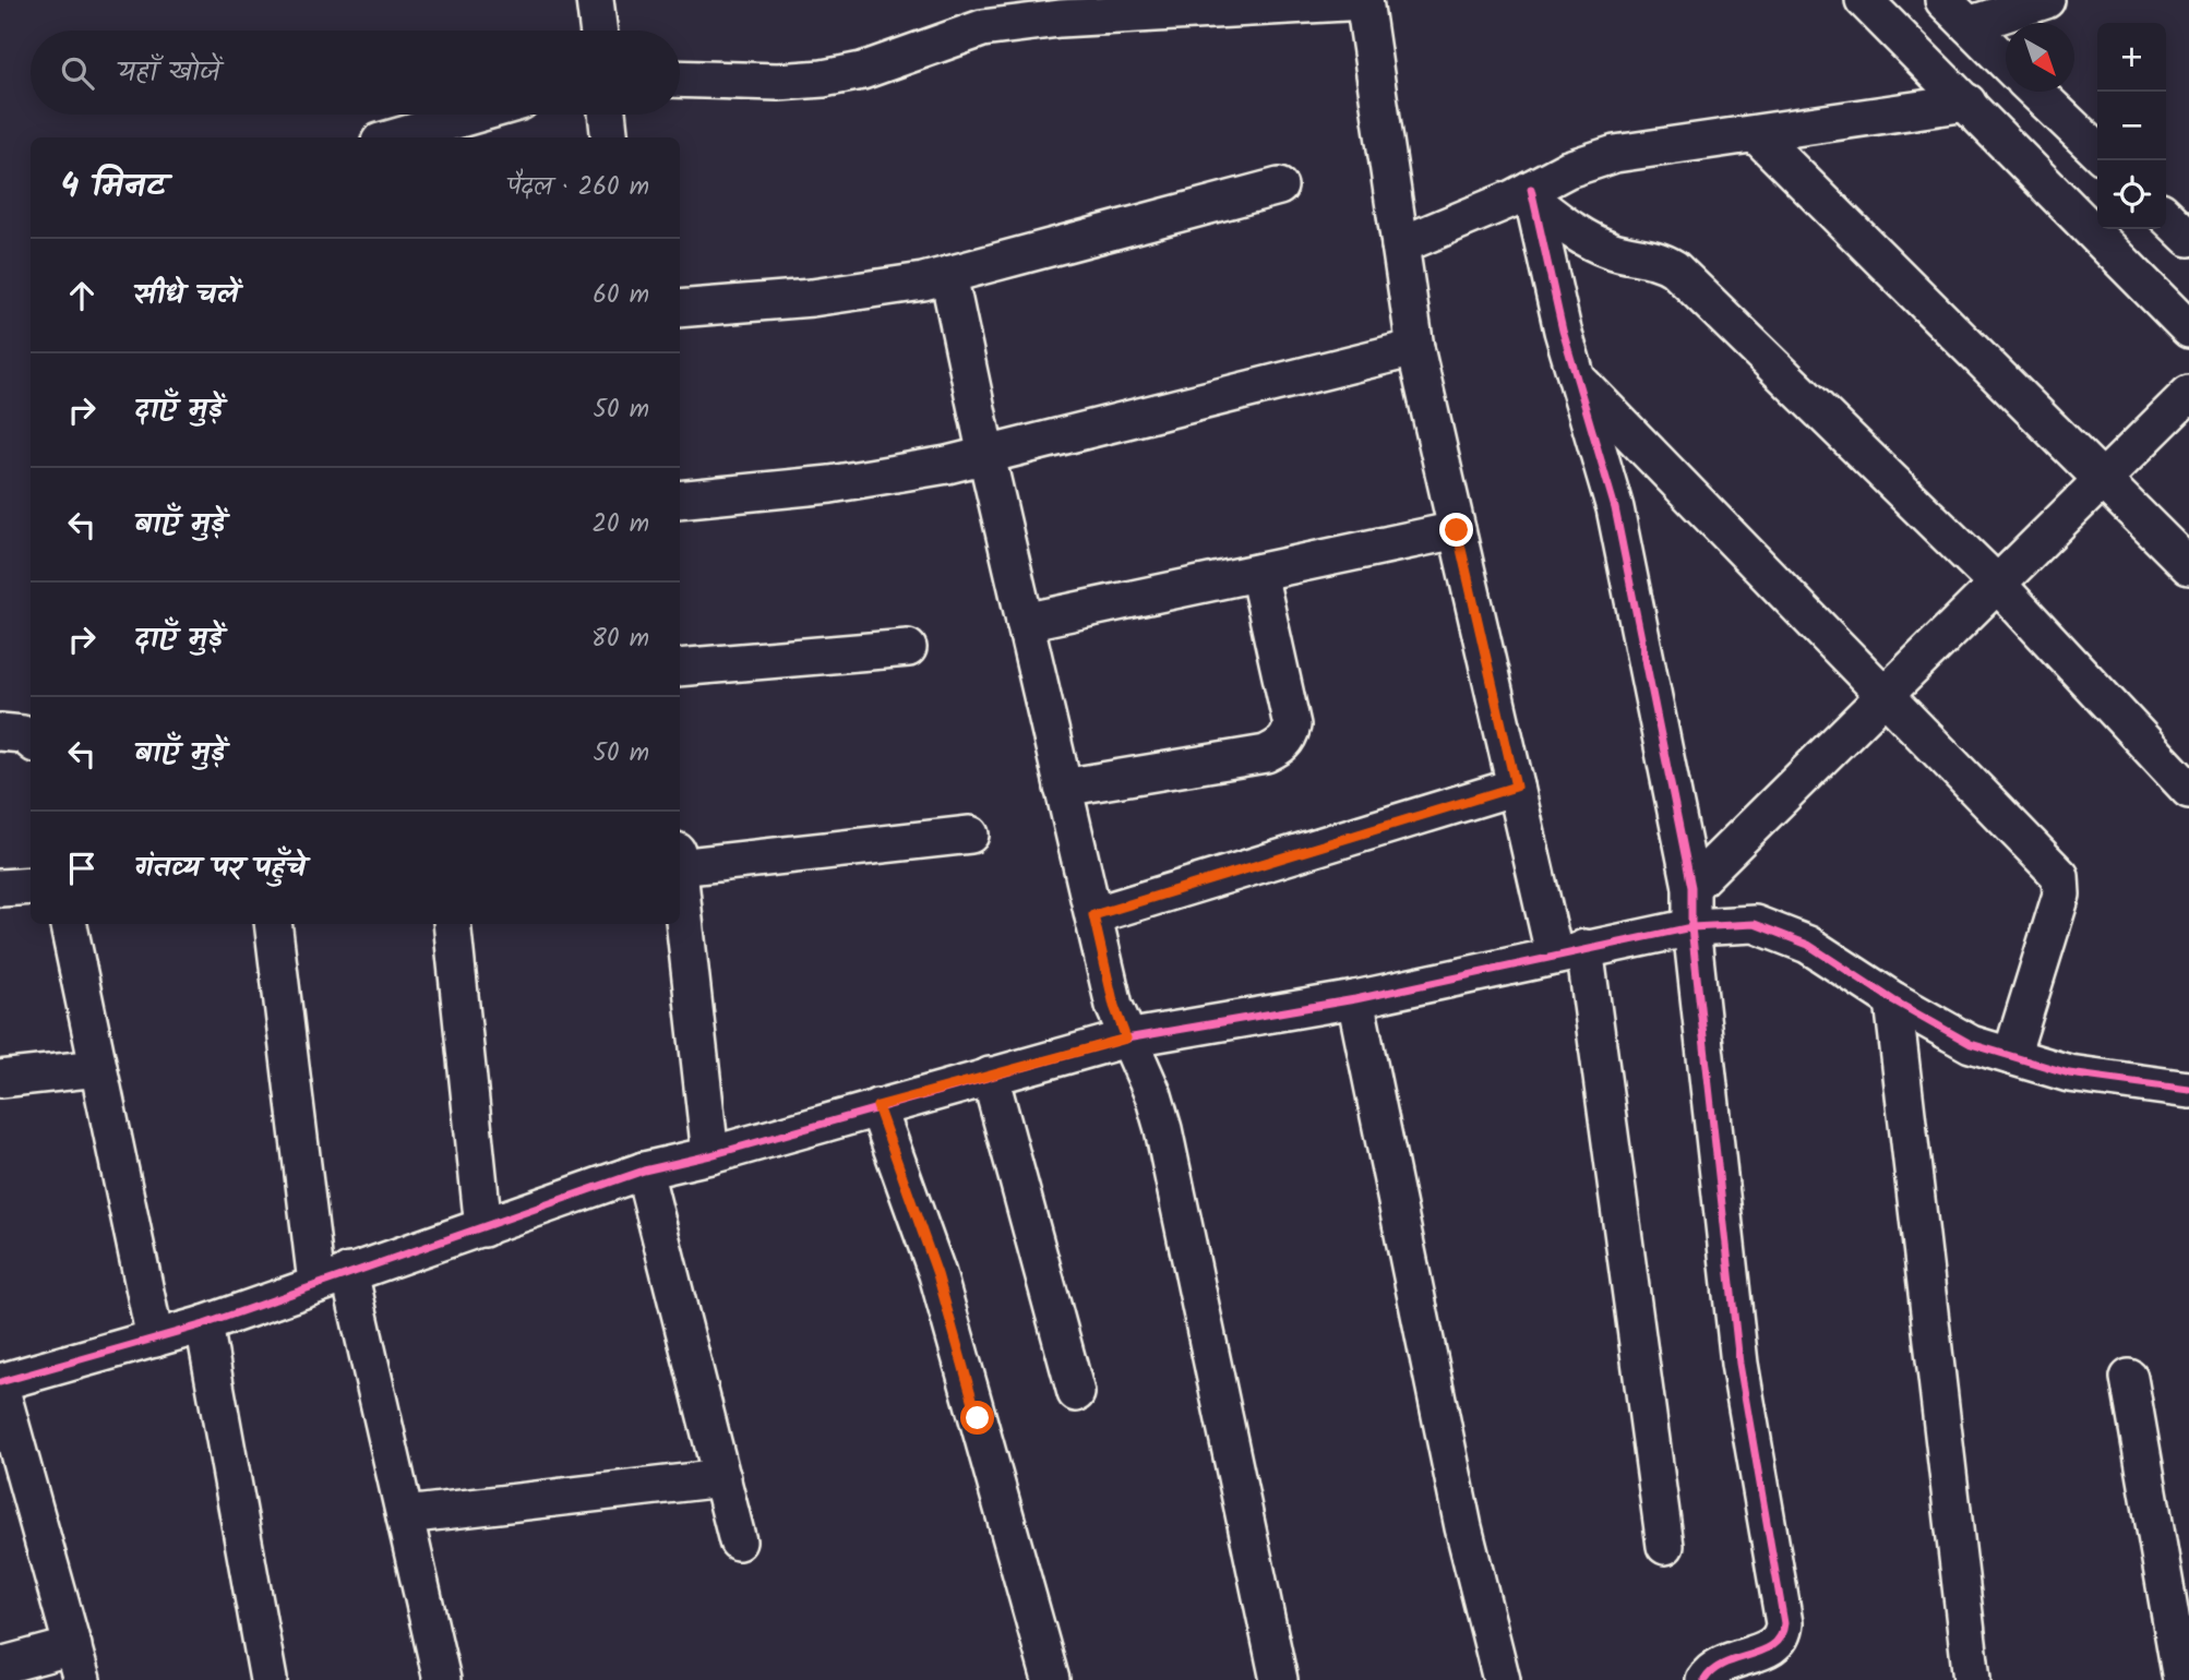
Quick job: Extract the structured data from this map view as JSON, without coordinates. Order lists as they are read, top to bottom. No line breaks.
{"north":"bottom right","page":{"map_buttons":["+","−"],"search":"यहाँ खोजें","heading":["4 मिनट","पैदल · 260 m"],"list":[["सीधे चलें","60 m"],["दाएँ मुड़ें","50 m"],["बाएँ मुड़ें","20 m"],["दाएँ मुड़ें","80 m"],["बाएँ मुड़ें","50 m"],"गंतव्य पर पहुँचे"]}}
